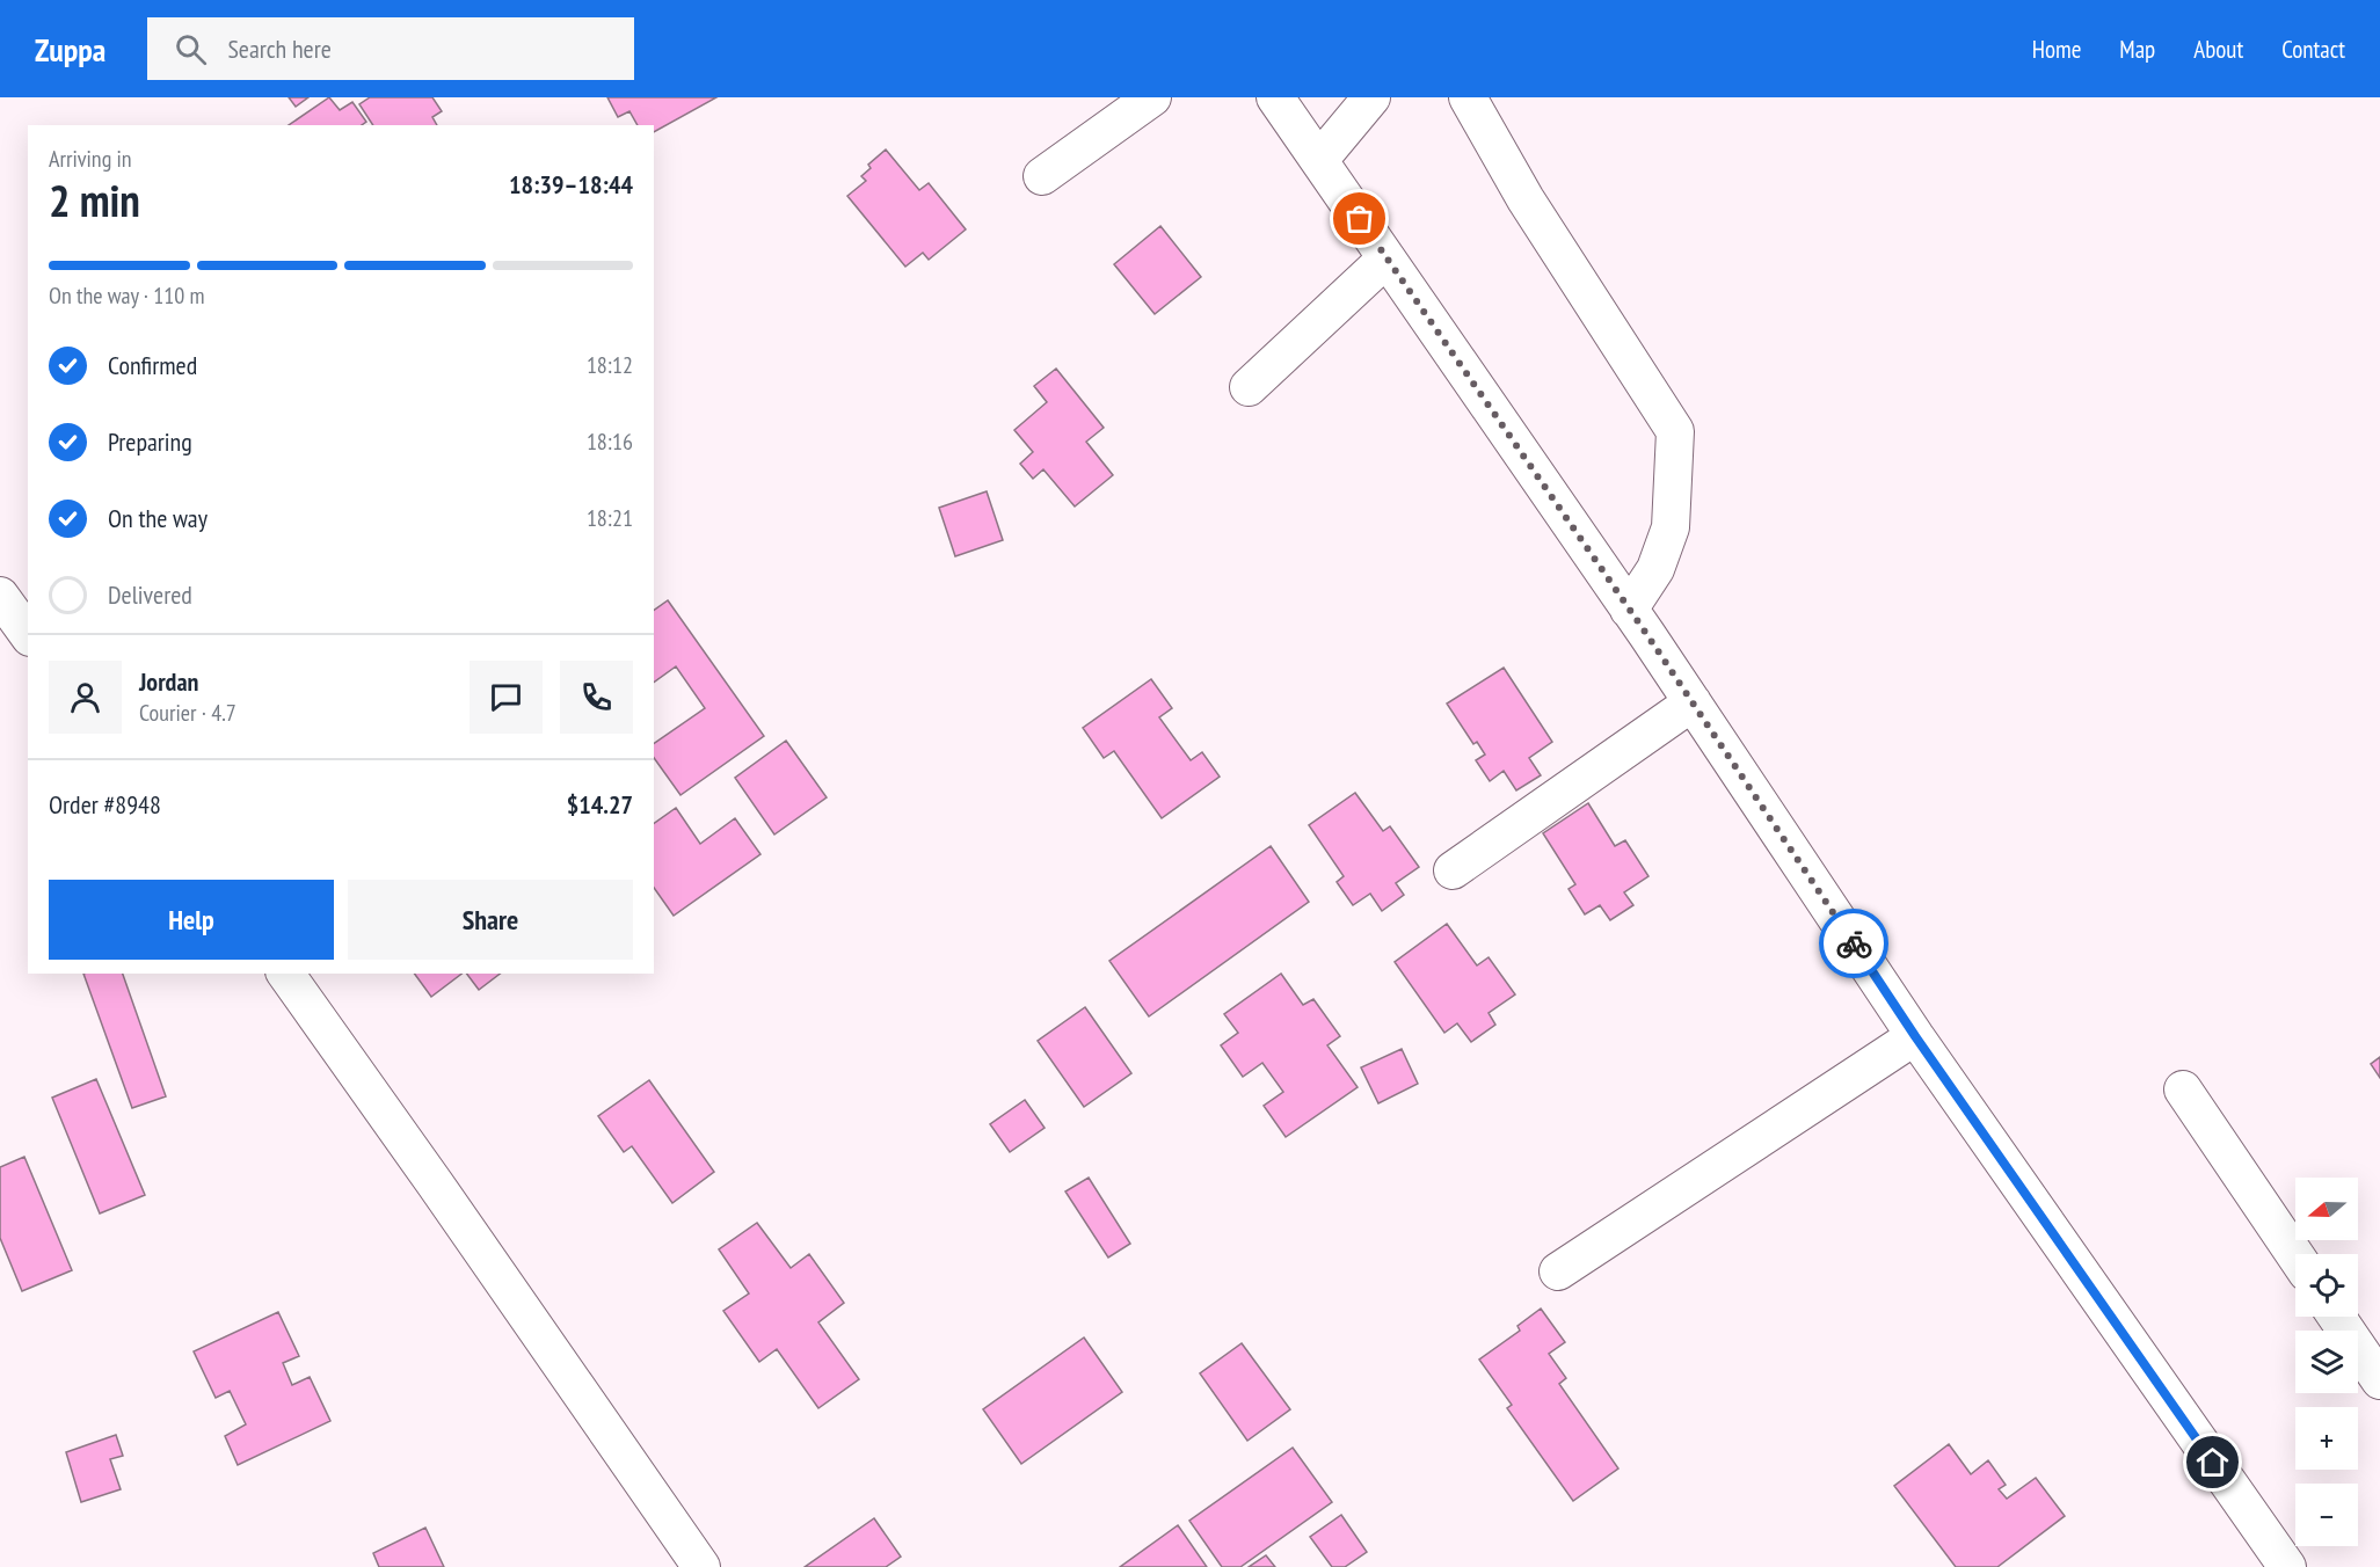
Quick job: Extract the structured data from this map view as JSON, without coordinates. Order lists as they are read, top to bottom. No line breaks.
{"north":"left","page":{"header":"Zuppa","search":"Search here","nav":["Home","Map","About","Contact"],"heading":["2 min","Arriving in","18:39–18:44"],"panel":["Jordan","Courier · 4.7","Order #8948","$14.27"],"bar":"On the way · 110 m","list":[["Confirmed","18:12"],["Preparing","18:16"],["On the way","18:21"],"Delivered"],"buttons":["Help","Share"],"map_buttons":["+","−"]}}
